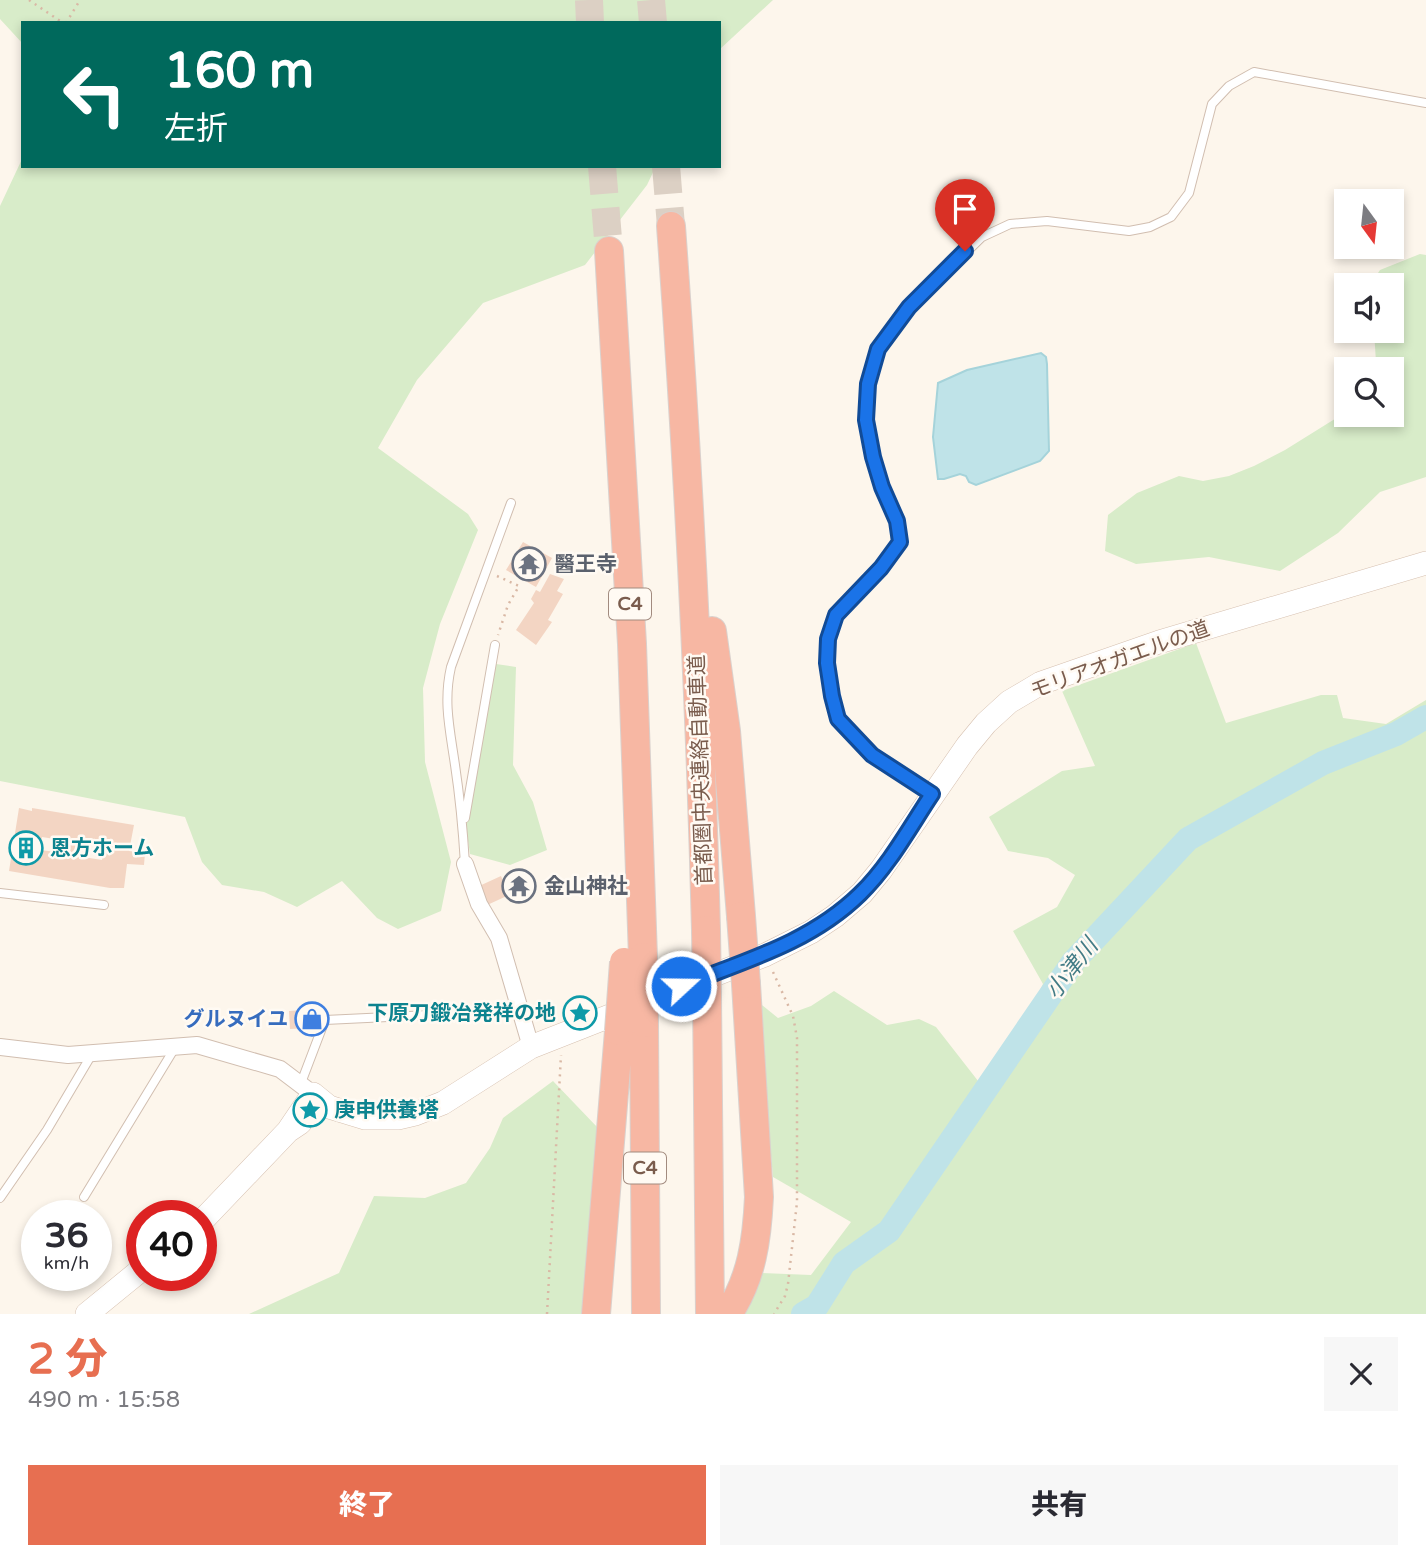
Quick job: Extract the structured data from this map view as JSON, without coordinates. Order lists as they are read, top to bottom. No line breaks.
{"streets":{"highway":["C4","首都圏中央連絡自動車道"],"street":["モリアオガエルの道"]},"water":["小津川"],"places":{"temple":["醫王寺","金山神社"],"building":["恩方ホーム"],"place":["下原刀鍛冶発祥の地","庚申供養塔"],"shop":["グルヌイユ"]},"north":"bottom","page":{"turn":["160 m","左折"],"speed":"36 km/h","limit":"40","heading":["2 分","490 m · 15:58"],"buttons":["終了","共有"]}}
